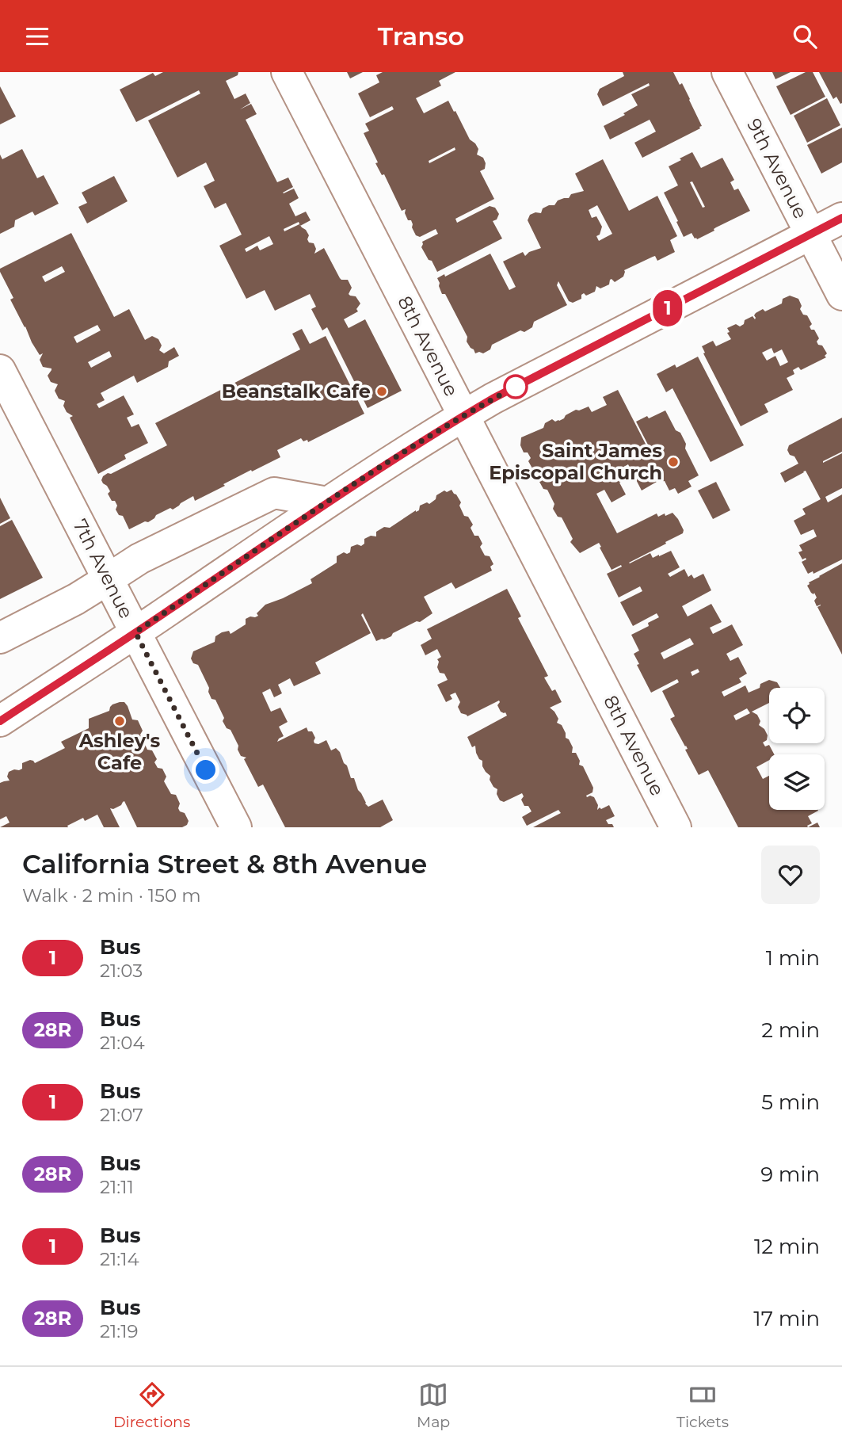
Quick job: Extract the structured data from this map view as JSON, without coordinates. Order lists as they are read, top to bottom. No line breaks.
{"streets":{"street":["9th Avenue","8th Avenue","7th Avenue"]},"places":["Beanstalk Cafe","Saint James Episcopal Church","Ashley's Cafe"],"lines":["bus line 1"],"page":{"header":"Transo","on_map":"1","heading":["California Street & 8th Avenue","Walk · 2 min · 150 m"],"list":[{"mark":"1","name":"Bus","note":"21:03","value":"1 min"},{"mark":"28R","name":"Bus","note":"21:04","value":"2 min"},{"mark":"1","name":"Bus","note":"21:07","value":"5 min"},{"mark":"28R","name":"Bus","note":"21:11","value":"9 min"},{"mark":"1","name":"Bus","note":"21:14","value":"12 min"},{"mark":"28R","name":"Bus","note":"21:19","value":"17 min"}],"tabs":["Directions","Map","Tickets"]}}
